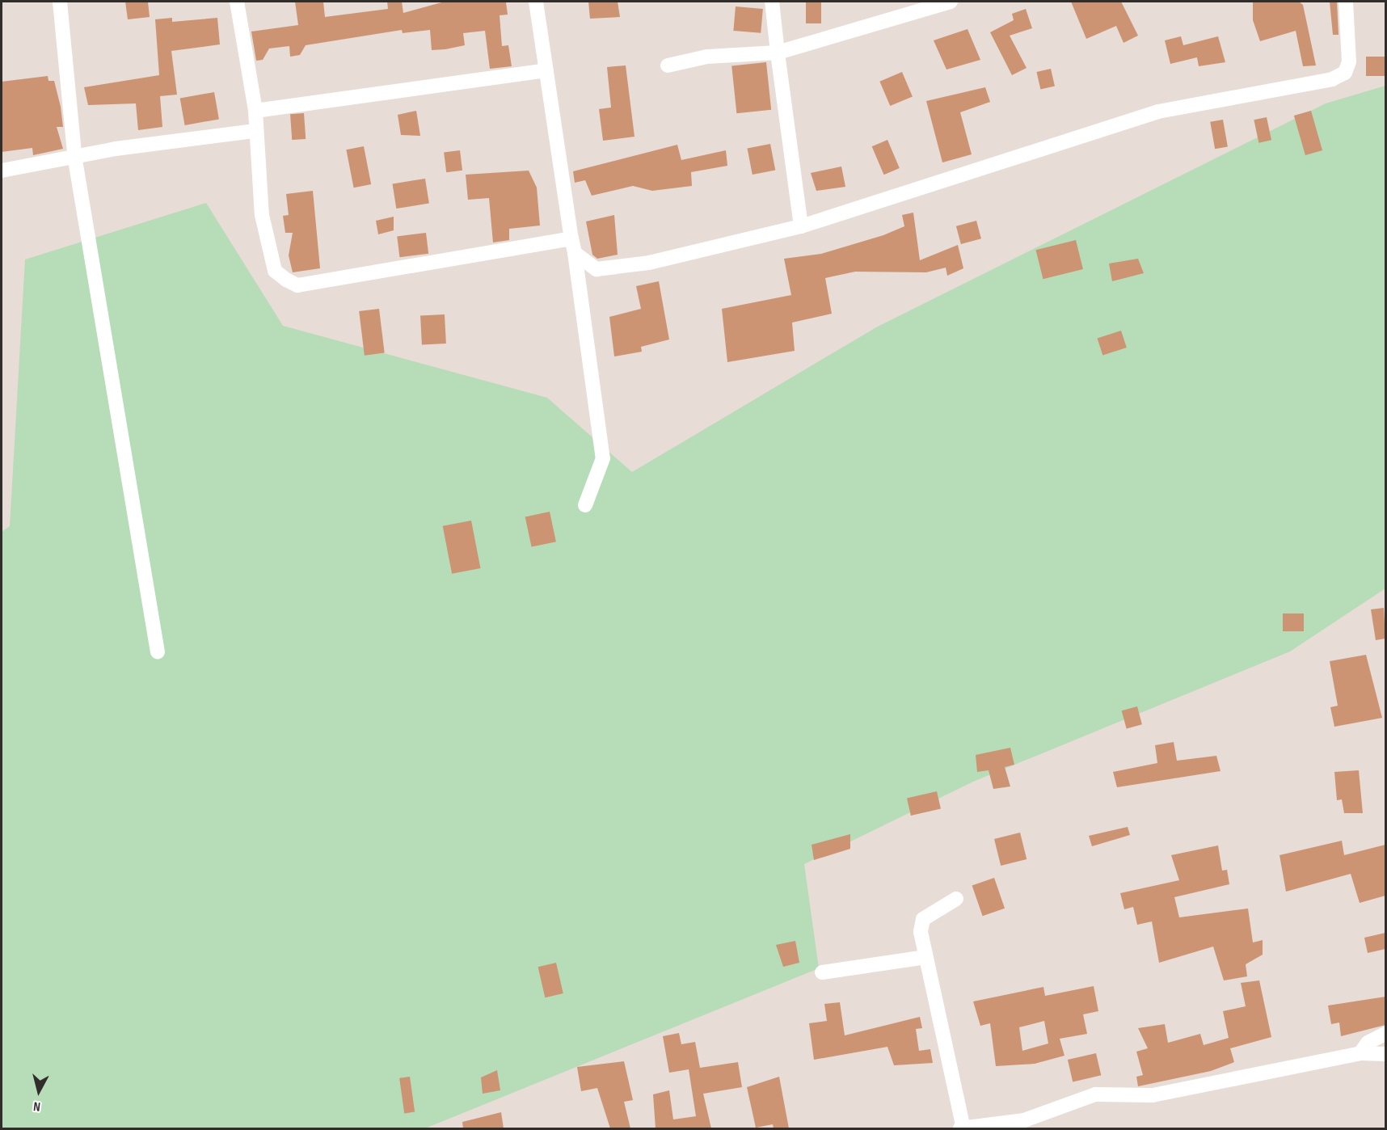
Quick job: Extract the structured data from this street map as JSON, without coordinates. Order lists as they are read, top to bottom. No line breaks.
{"north":"bottom"}
